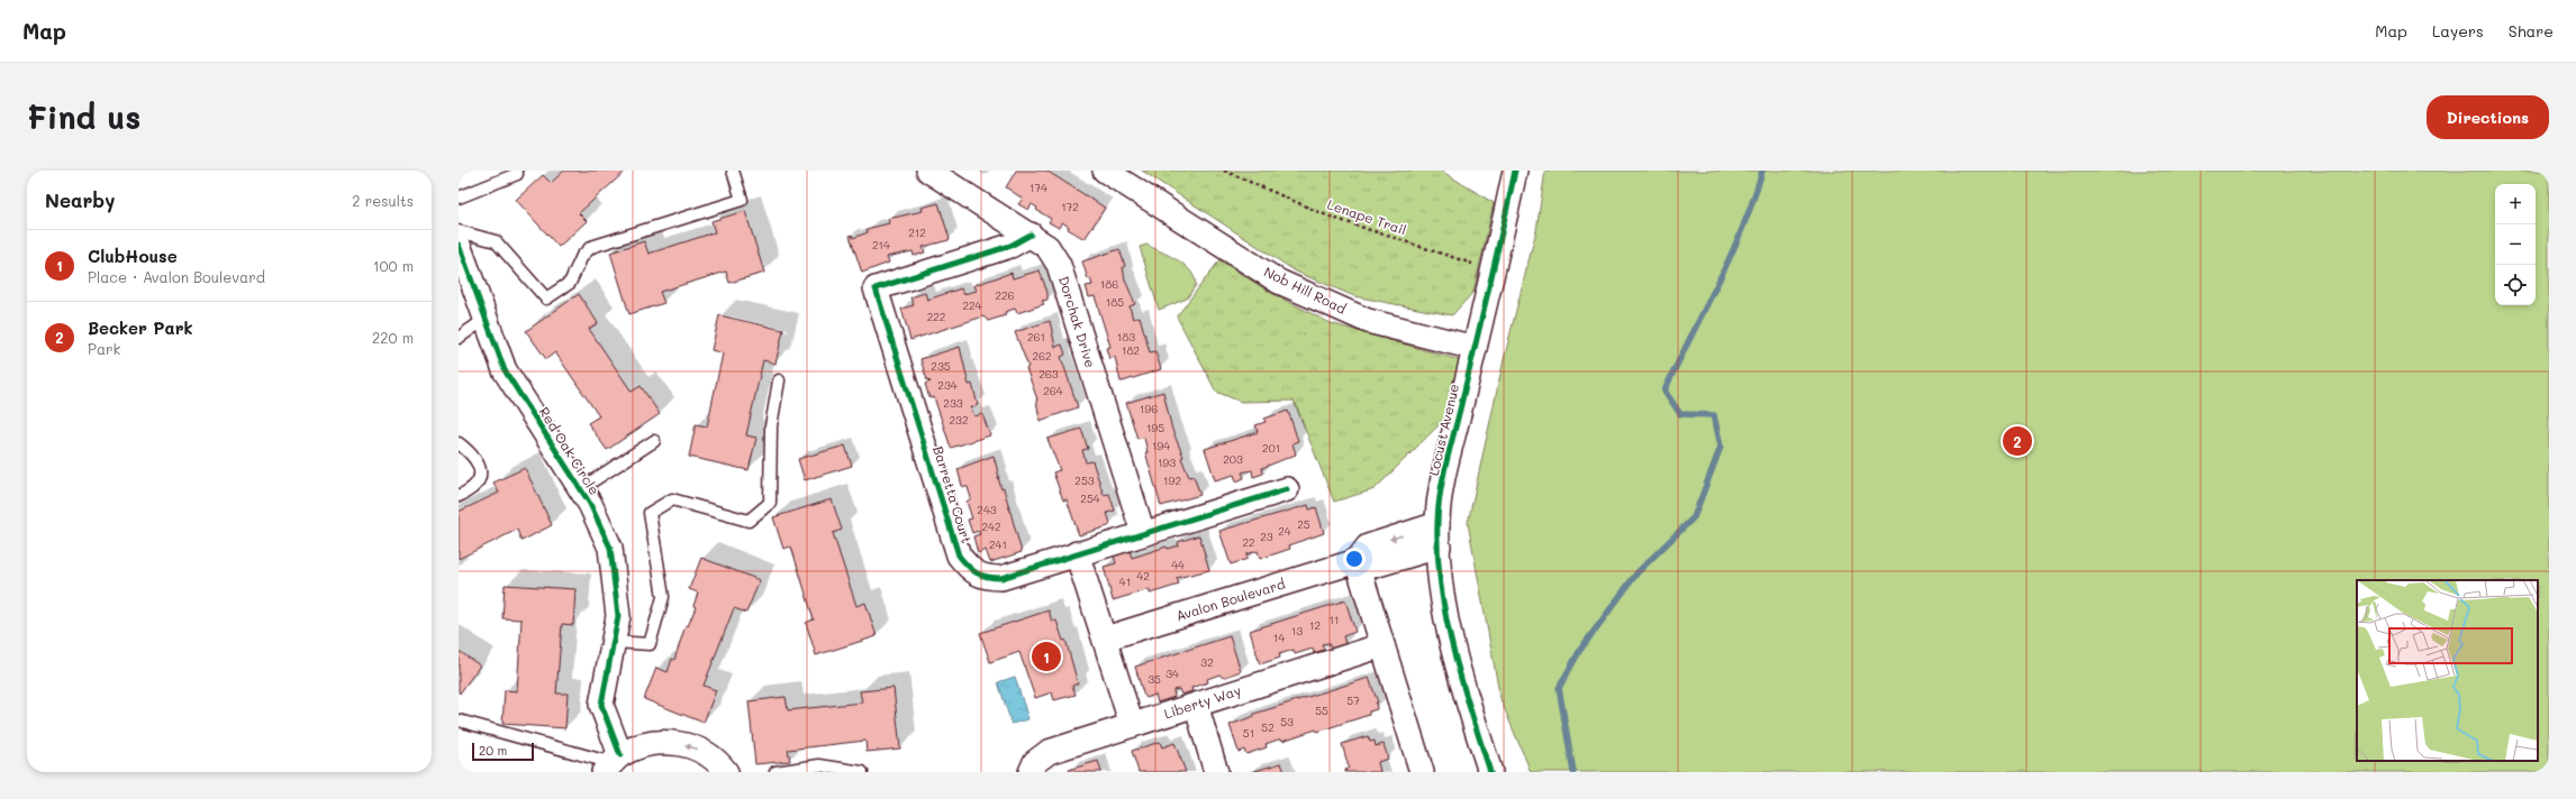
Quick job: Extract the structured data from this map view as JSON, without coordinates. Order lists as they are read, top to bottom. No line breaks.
{"streets":{"street":["Nob Hill Road","Dorchak Drive","Locust Avenue","Red Oak Circle","Barretta Court","Avalon Boulevard","Liberty Way"],"path":["Lenape Trail"]},"crossings":[["Lenape Trail","Locust Avenue"],["Nob Hill Road","Locust Avenue"],["Dorchak Drive","Barretta Court"],["Locust Avenue","Avalon Boulevard"]],"house_numbers":["174","172","212","214","186","226","185","224","222","261","183","182","262","235","263","234","264","233","196","232","195","194","201","203","193","253","192","254","243","25","242","24","23","22","241","44","42","41","11","12","13","14","32","34","35","57","55","53","52","51"],"scale_bar":"20 m","page":{"header":"Map","nav":["Map","Layers","Share"],"buttons":"Directions","title":"Find us","heading":["Nearby","2 results"],"map_buttons":["+","−"],"list":[{"mark":"1","name":"ClubHouse","note":"Place · Avalon Boulevard","value":"100 m"},{"mark":"2","name":"Becker Park","note":"Park","value":"220 m"}],"pins":["2","1"],"scale":"20 m"}}
